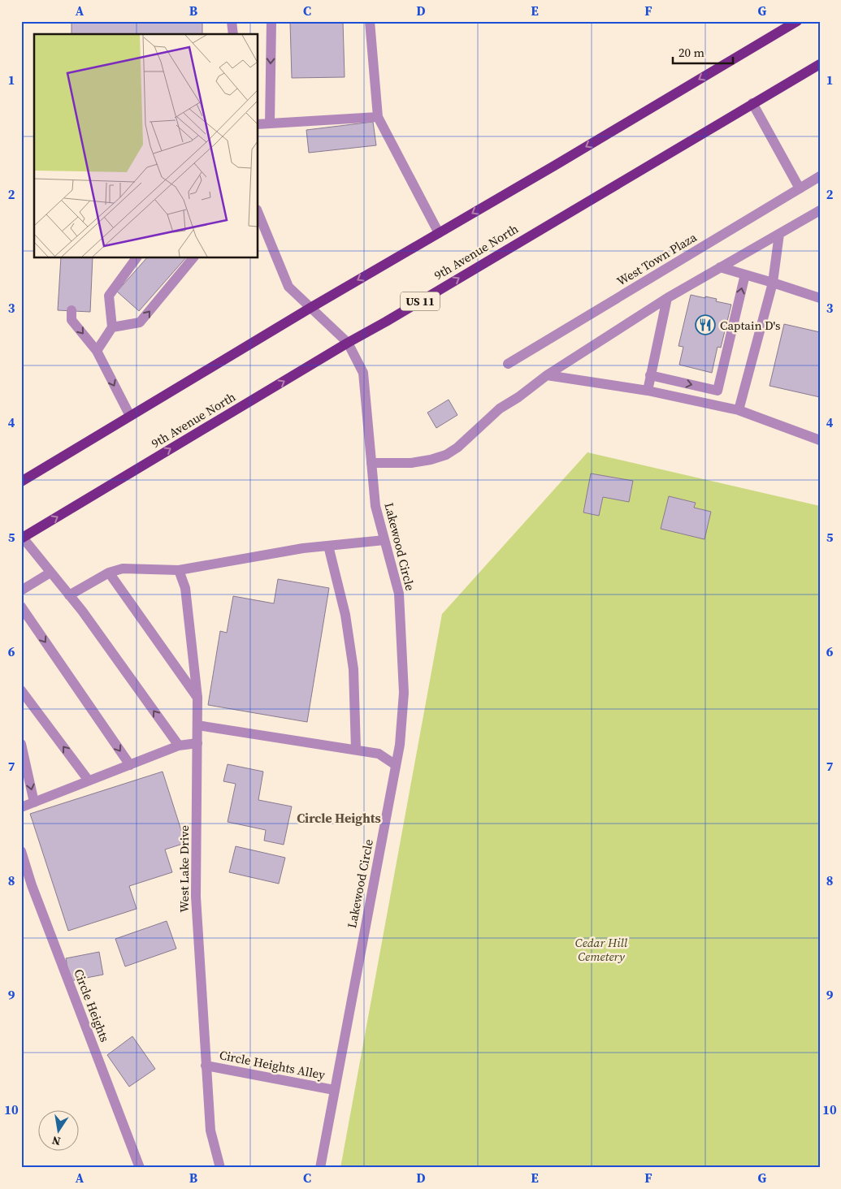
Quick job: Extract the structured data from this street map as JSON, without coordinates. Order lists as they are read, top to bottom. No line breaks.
{"streets":{"main road":["9th Avenue North","US 11"],"street":["West Town Plaza","Lakewood Circle","West Lake Drive","Circle Heights","Circle Heights Alley"]},"crossings":[["9th Avenue North","Lakewood Circle"],["Lakewood Circle","Circle Heights Alley"],["West Lake Drive","Circle Heights Alley"]],"districts":["Circle Heights"],"parks":["Cedar Hill Cemetery"],"places":{"restaurant":["Captain D's"]},"scale_bar":"20 m","north":"bottom","grid":{"columns":["A","B","C","D","E","F","G"],"rows":["1","2","3","4","5","6","7","8","9","10"]}}
